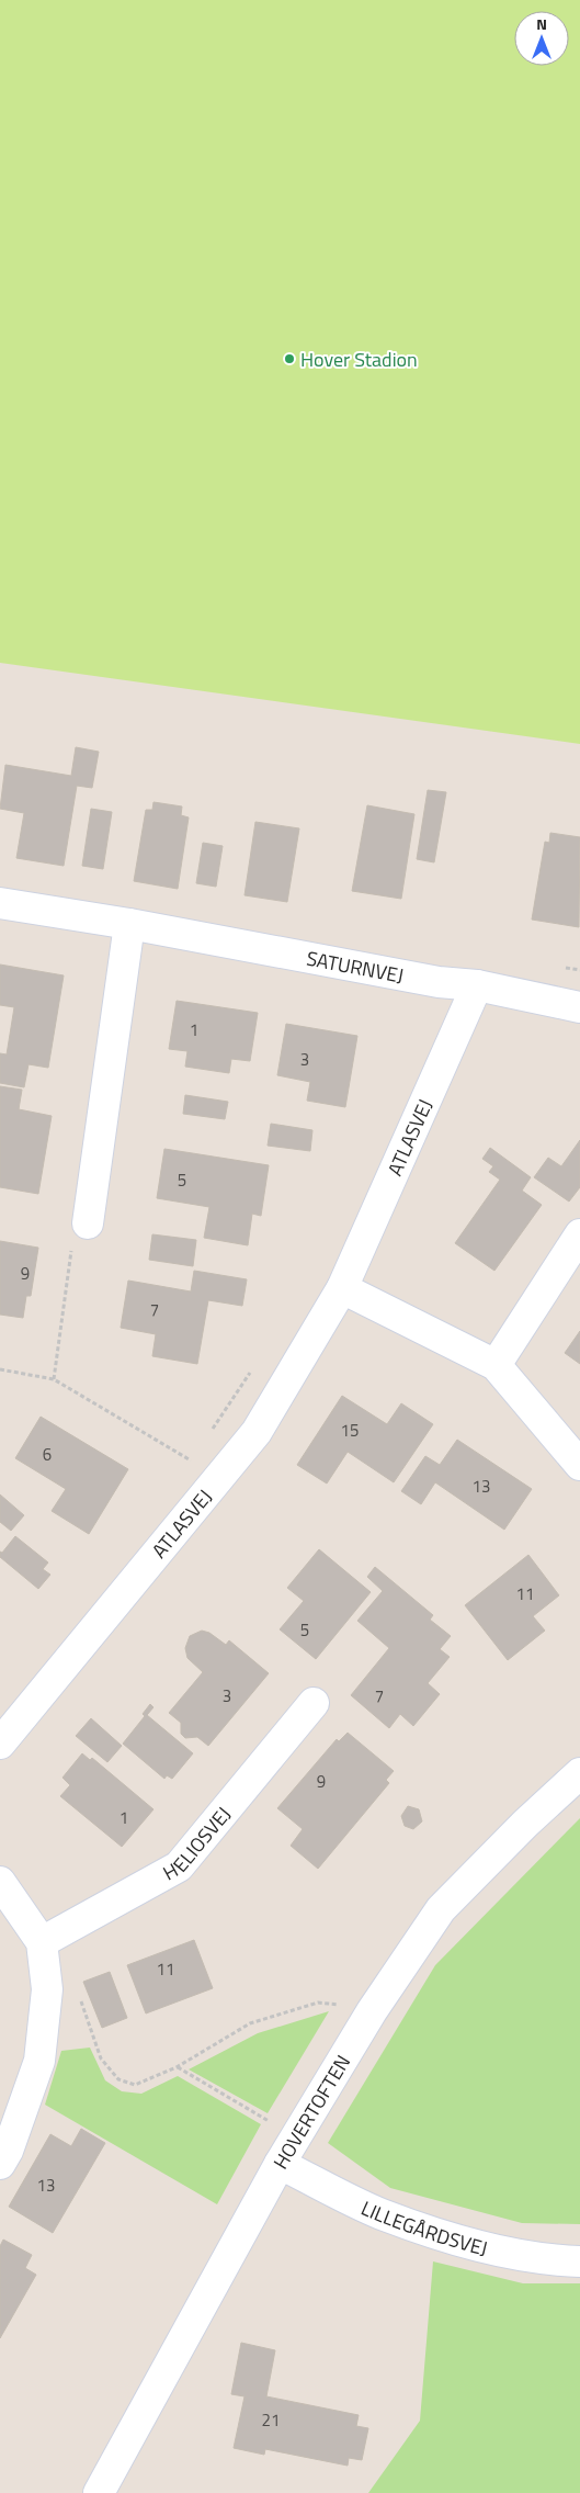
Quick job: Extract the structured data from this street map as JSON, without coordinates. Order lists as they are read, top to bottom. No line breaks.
{"streets":{"street":["SATURNVEJ","ATLASVEJ","HELIOSVEJ","HOVERTOFTEN","LILLEGÅRDSVEJ"]},"crossings":[["SATURNVEJ","ATLASVEJ"],["HOVERTOFTEN","LILLEGÅRDSVEJ"]],"places":["Hover Stadion"],"house_numbers":["1","3","5","9","7","15","6","13","11","5","3","7","9","1","11","13","21"],"north":"top"}
